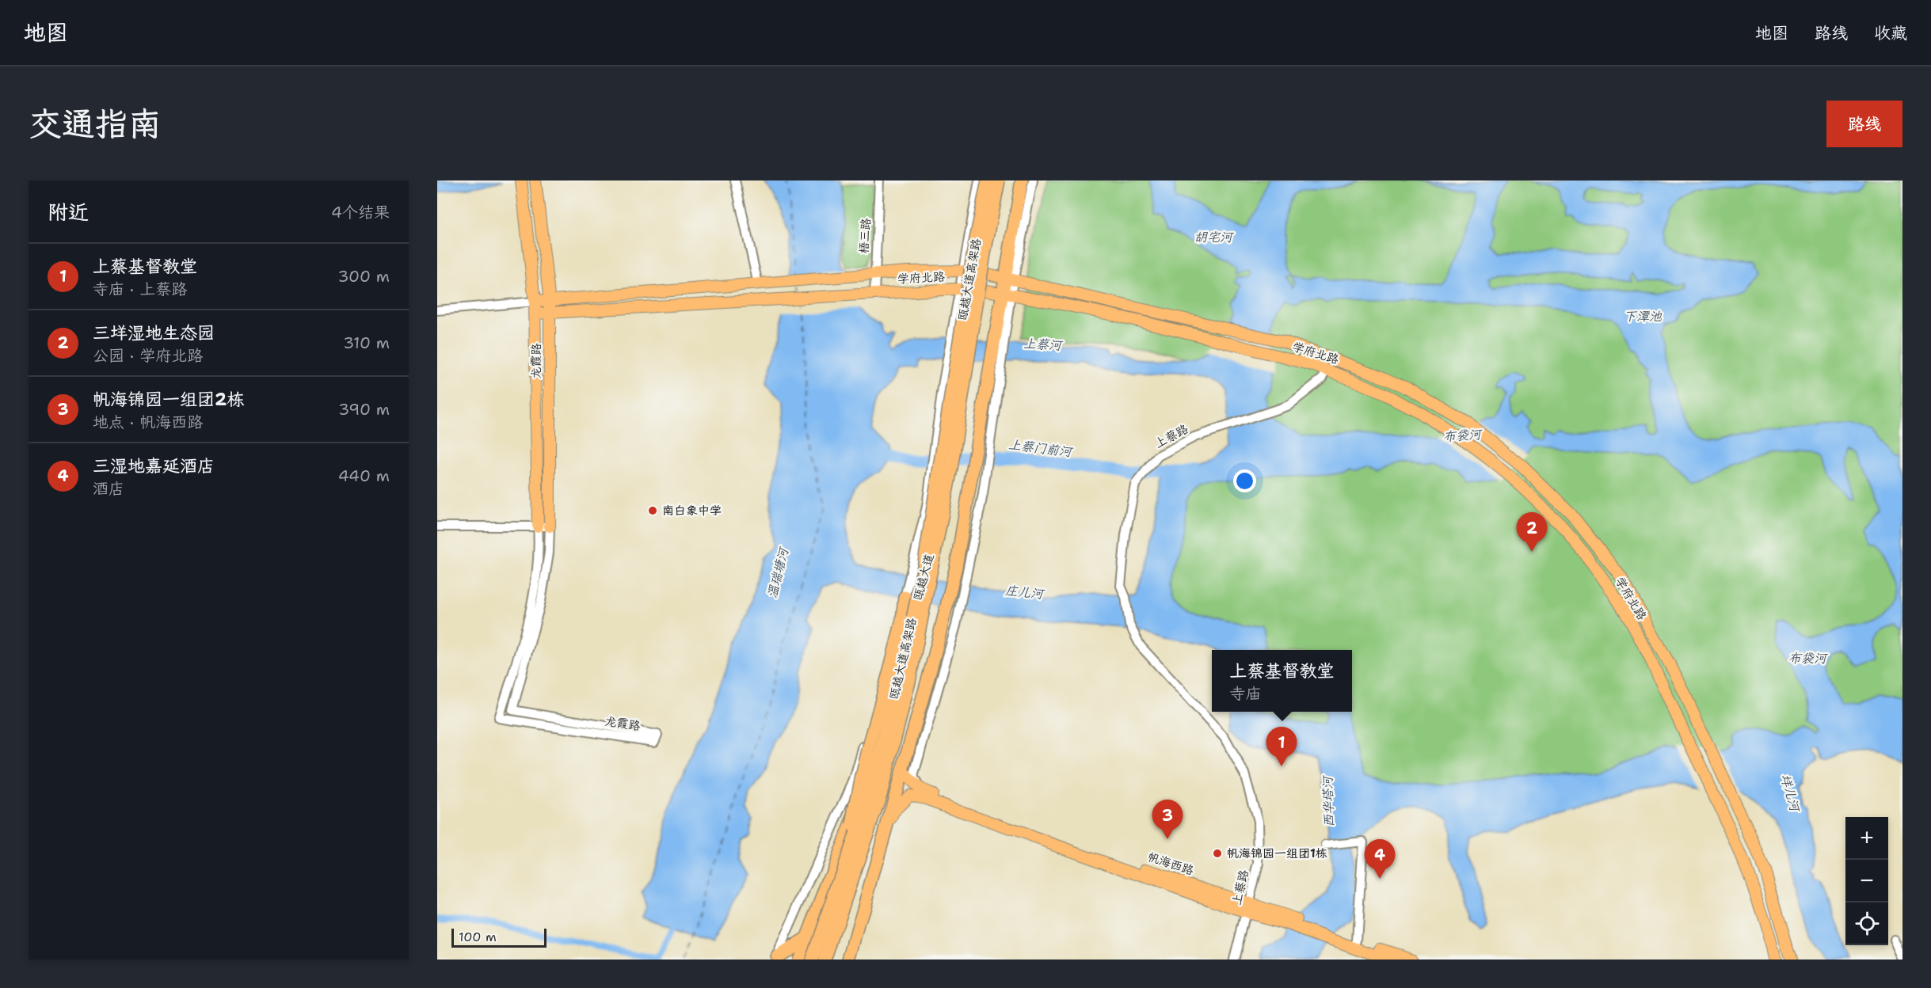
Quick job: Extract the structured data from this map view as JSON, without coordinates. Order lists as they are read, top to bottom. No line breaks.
{"streets":{"highway":["瓯越大道高架路","瓯越大道"],"main road":["学府北路","龙霞路","帆海西路"],"street":["梧三路","上蔡路"]},"crossings":[["梧三路","学府北路"],["学府北路","龙霞路"],["学府北路","上蔡路"],["学府北路","瓯越大道"],["瓯越大道高架路","瓯越大道"],["上蔡路","帆海西路"]],"water":["胡宅河","下潭池","上蔡河","布袋河","上蔡门前河","温瑞塘河","庄儿河","垟儿河","西华塔河"],"places":["南白象中学","帆海锦园一组团1栋"],"scale_bar":"100 m","page":{"header":"地图","nav":["地图","路线","收藏"],"buttons":"路线","title":"交通指南","heading":["附近","4个结果"],"list":[{"mark":"1","name":"上蔡基督教堂","note":"寺庙 · 上蔡路","value":"300 m"},{"mark":"2","name":"三垟湿地生态园","note":"公园 · 学府北路","value":"310 m"},{"mark":"3","name":"帆海锦园一组团2栋","note":"地点 · 帆海西路","value":"390 m"},{"mark":"4","name":"三湿地嘉延酒店","note":"酒店","value":"440 m"}],"pins":["2","1","3","4"],"popup":["上蔡基督教堂","寺庙"],"map_buttons":["+","−"],"scale":"100 m"}}
